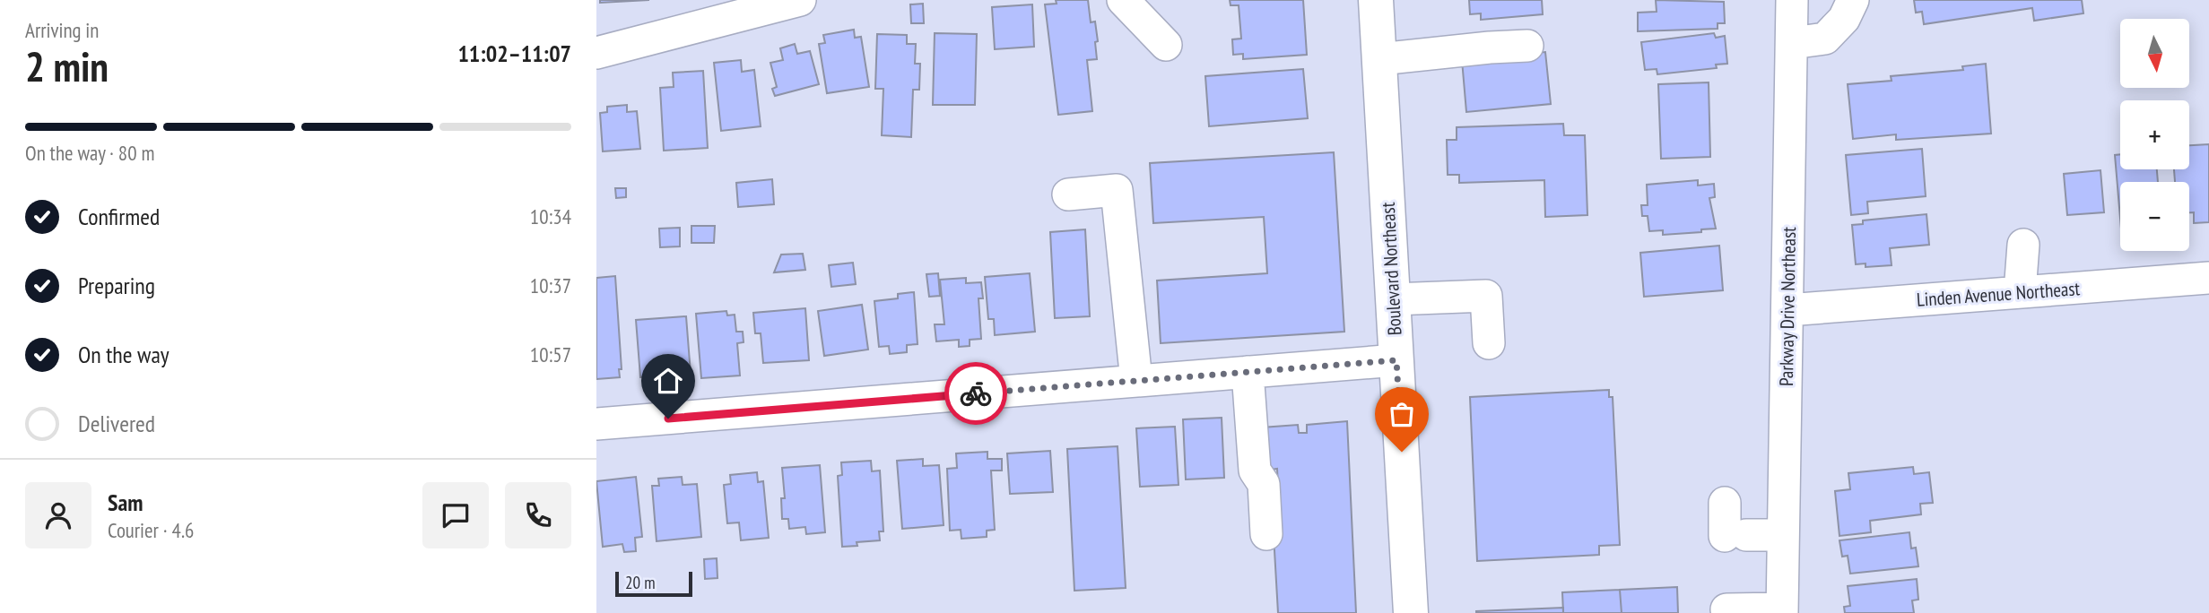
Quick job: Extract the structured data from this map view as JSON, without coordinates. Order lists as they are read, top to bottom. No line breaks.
{"streets":{"main road":["Boulevard Northeast"],"street":["Linden Avenue Northeast","Parkway Drive Northeast"]},"crossings":[["Linden Avenue Northeast","Parkway Drive Northeast"]],"scale_bar":"20 m","north":"bottom","page":{"heading":["2 min","Arriving in","11:02–11:07"],"panel":["Sam","Courier · 4.6"],"map_buttons":["+","−"],"bar":"On the way · 80 m","list":[["Confirmed","10:34"],["Preparing","10:37"],["On the way","10:57"],"Delivered"],"scale":"20 m"}}
